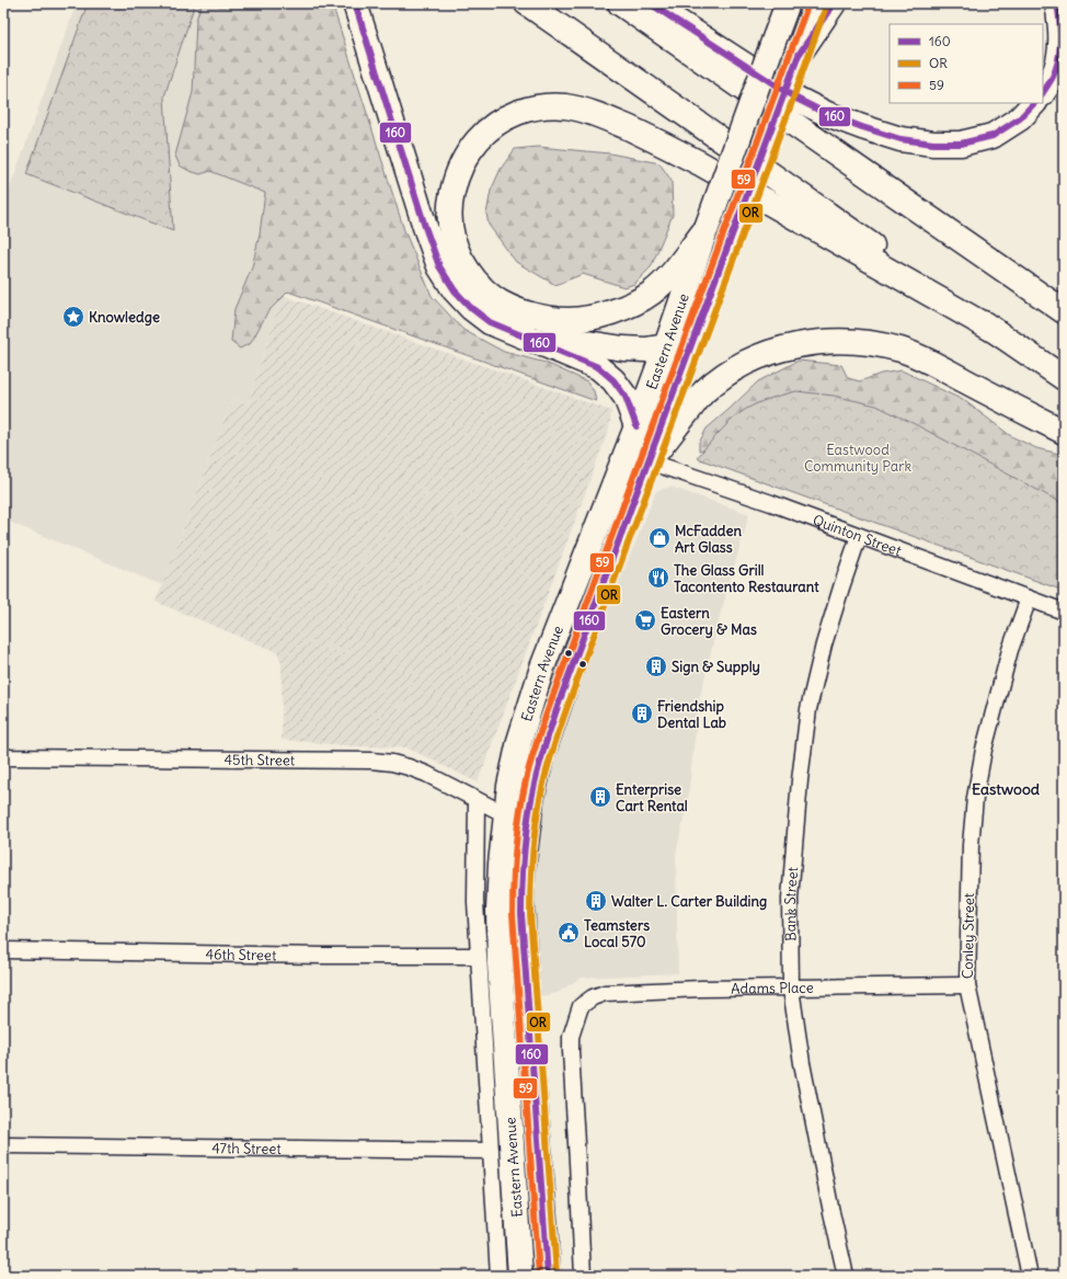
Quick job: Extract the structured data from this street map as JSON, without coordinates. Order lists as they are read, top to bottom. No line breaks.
{"streets":{"main road":["Eastern Avenue"],"street":["Quinton Street","45th Street","Bank Street","Conley Street","46th Street","Adams Place","47th Street"]},"crossings":[["Eastern Avenue","Quinton Street"],["Eastern Avenue","45th Street"],["Eastern Avenue","46th Street"],["Eastern Avenue","47th Street"],["Quinton Street","Bank Street"],["Quinton Street","Conley Street"],["Bank Street","Adams Place"],["Conley Street","Adams Place"]],"districts":["Eastwood"],"parks":["Eastwood Community Park"],"places":{"place":["Knowledge"],"shop":["McFadden Art Glass"],"restaurant":["The Glass Grill Tacontento Restaurant"],"supermarket":["Eastern Grocery & Mas"],"building":["Sign & Supply","Friendship Dental Lab","Enterprise Cart Rental","Walter L. Carter Building"],"public building":["Teamsters Local 570"]},"lines":["transit line 160","transit line 59","transit line OR"],"legend":["160","OR","59"]}
